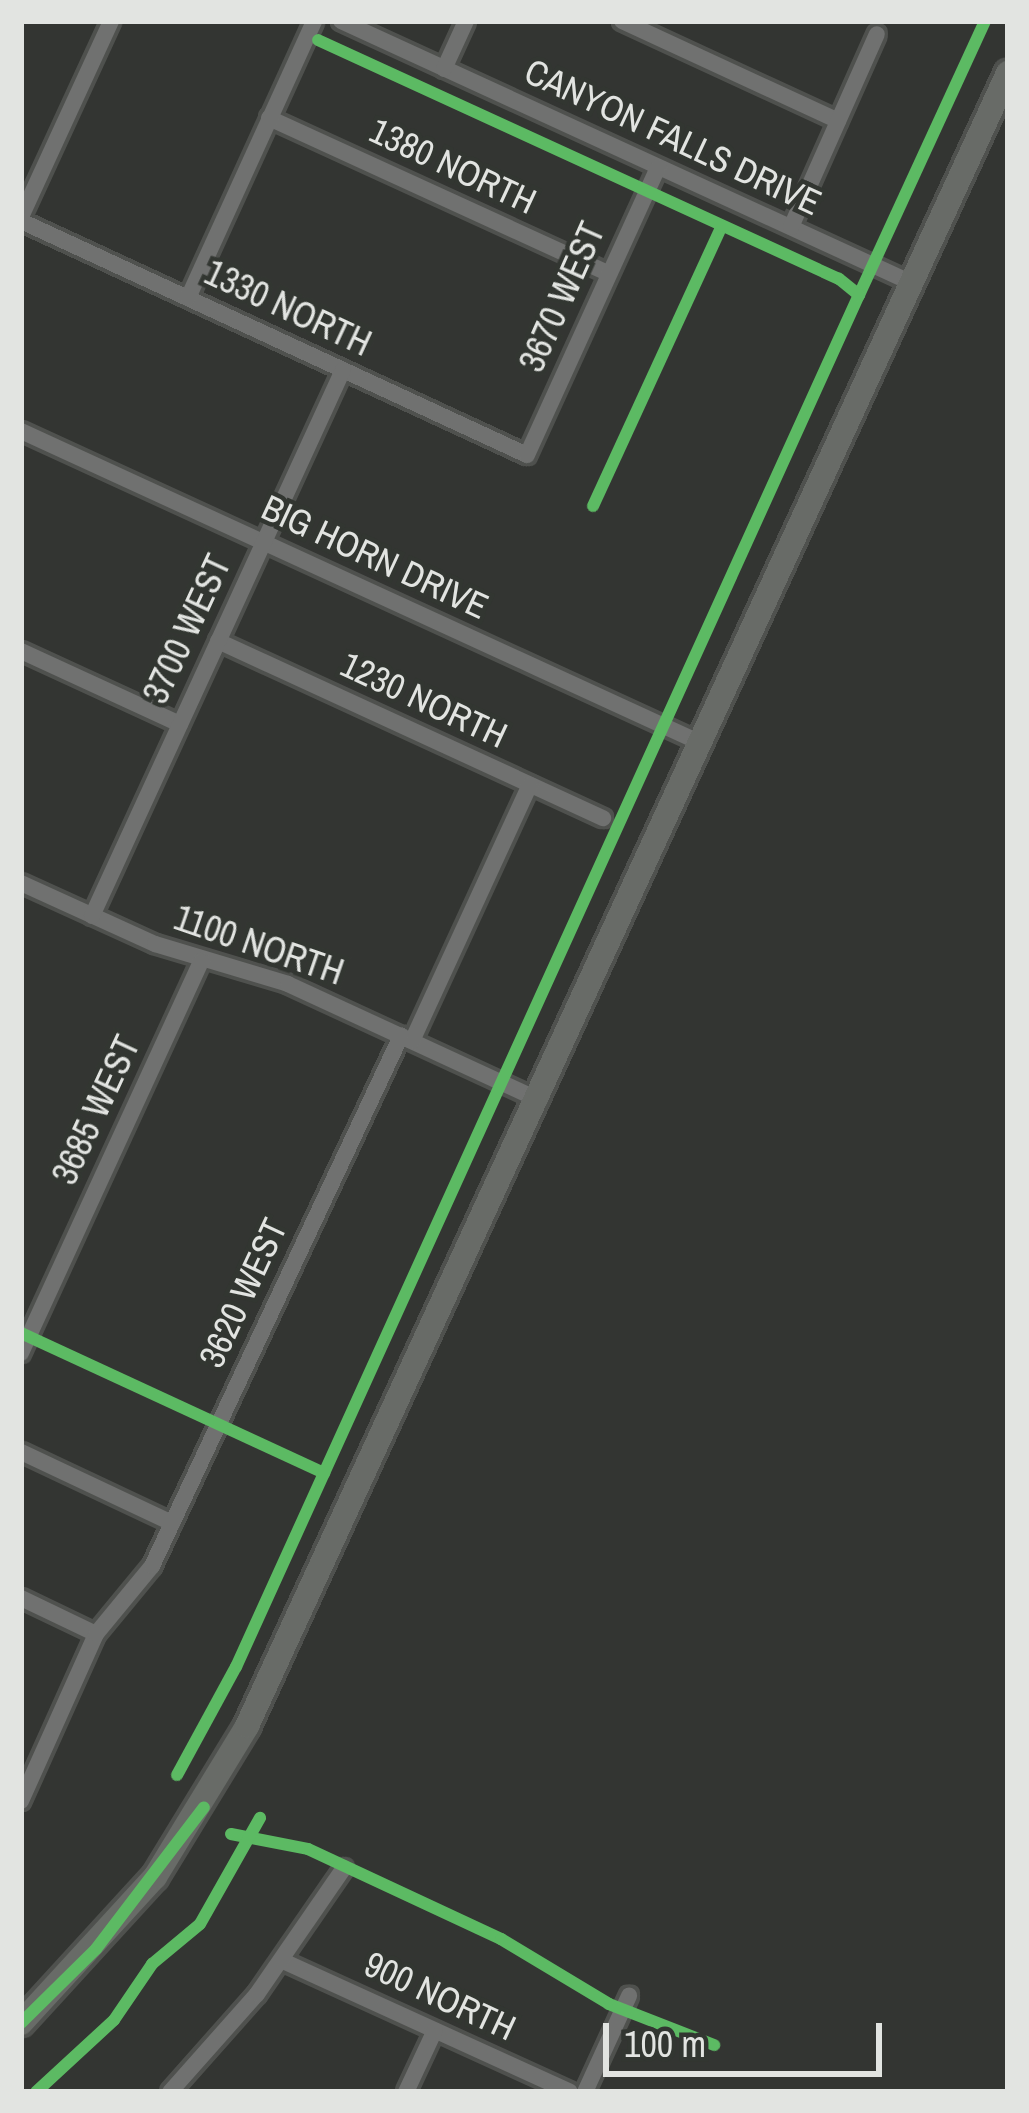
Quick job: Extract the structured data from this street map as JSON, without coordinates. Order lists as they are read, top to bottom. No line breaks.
{"streets":{"street":["CANYON FALLS DRIVE","1380 NORTH","3670 WEST","1330 NORTH","BIG HORN DRIVE","3700 WEST","1230 NORTH","1100 NORTH","3685 WEST","3620 WEST","900 NORTH"]},"crossings":[["CANYON FALLS DRIVE","3670 WEST"],["1380 NORTH","3670 WEST"],["3670 WEST","1330 NORTH"],["1330 NORTH","3700 WEST"],["BIG HORN DRIVE","3700 WEST"],["3700 WEST","1230 NORTH"],["3700 WEST","1100 NORTH"],["1230 NORTH","3620 WEST"],["1100 NORTH","3685 WEST"],["1100 NORTH","3620 WEST"]],"scale_bar":"100 m"}
